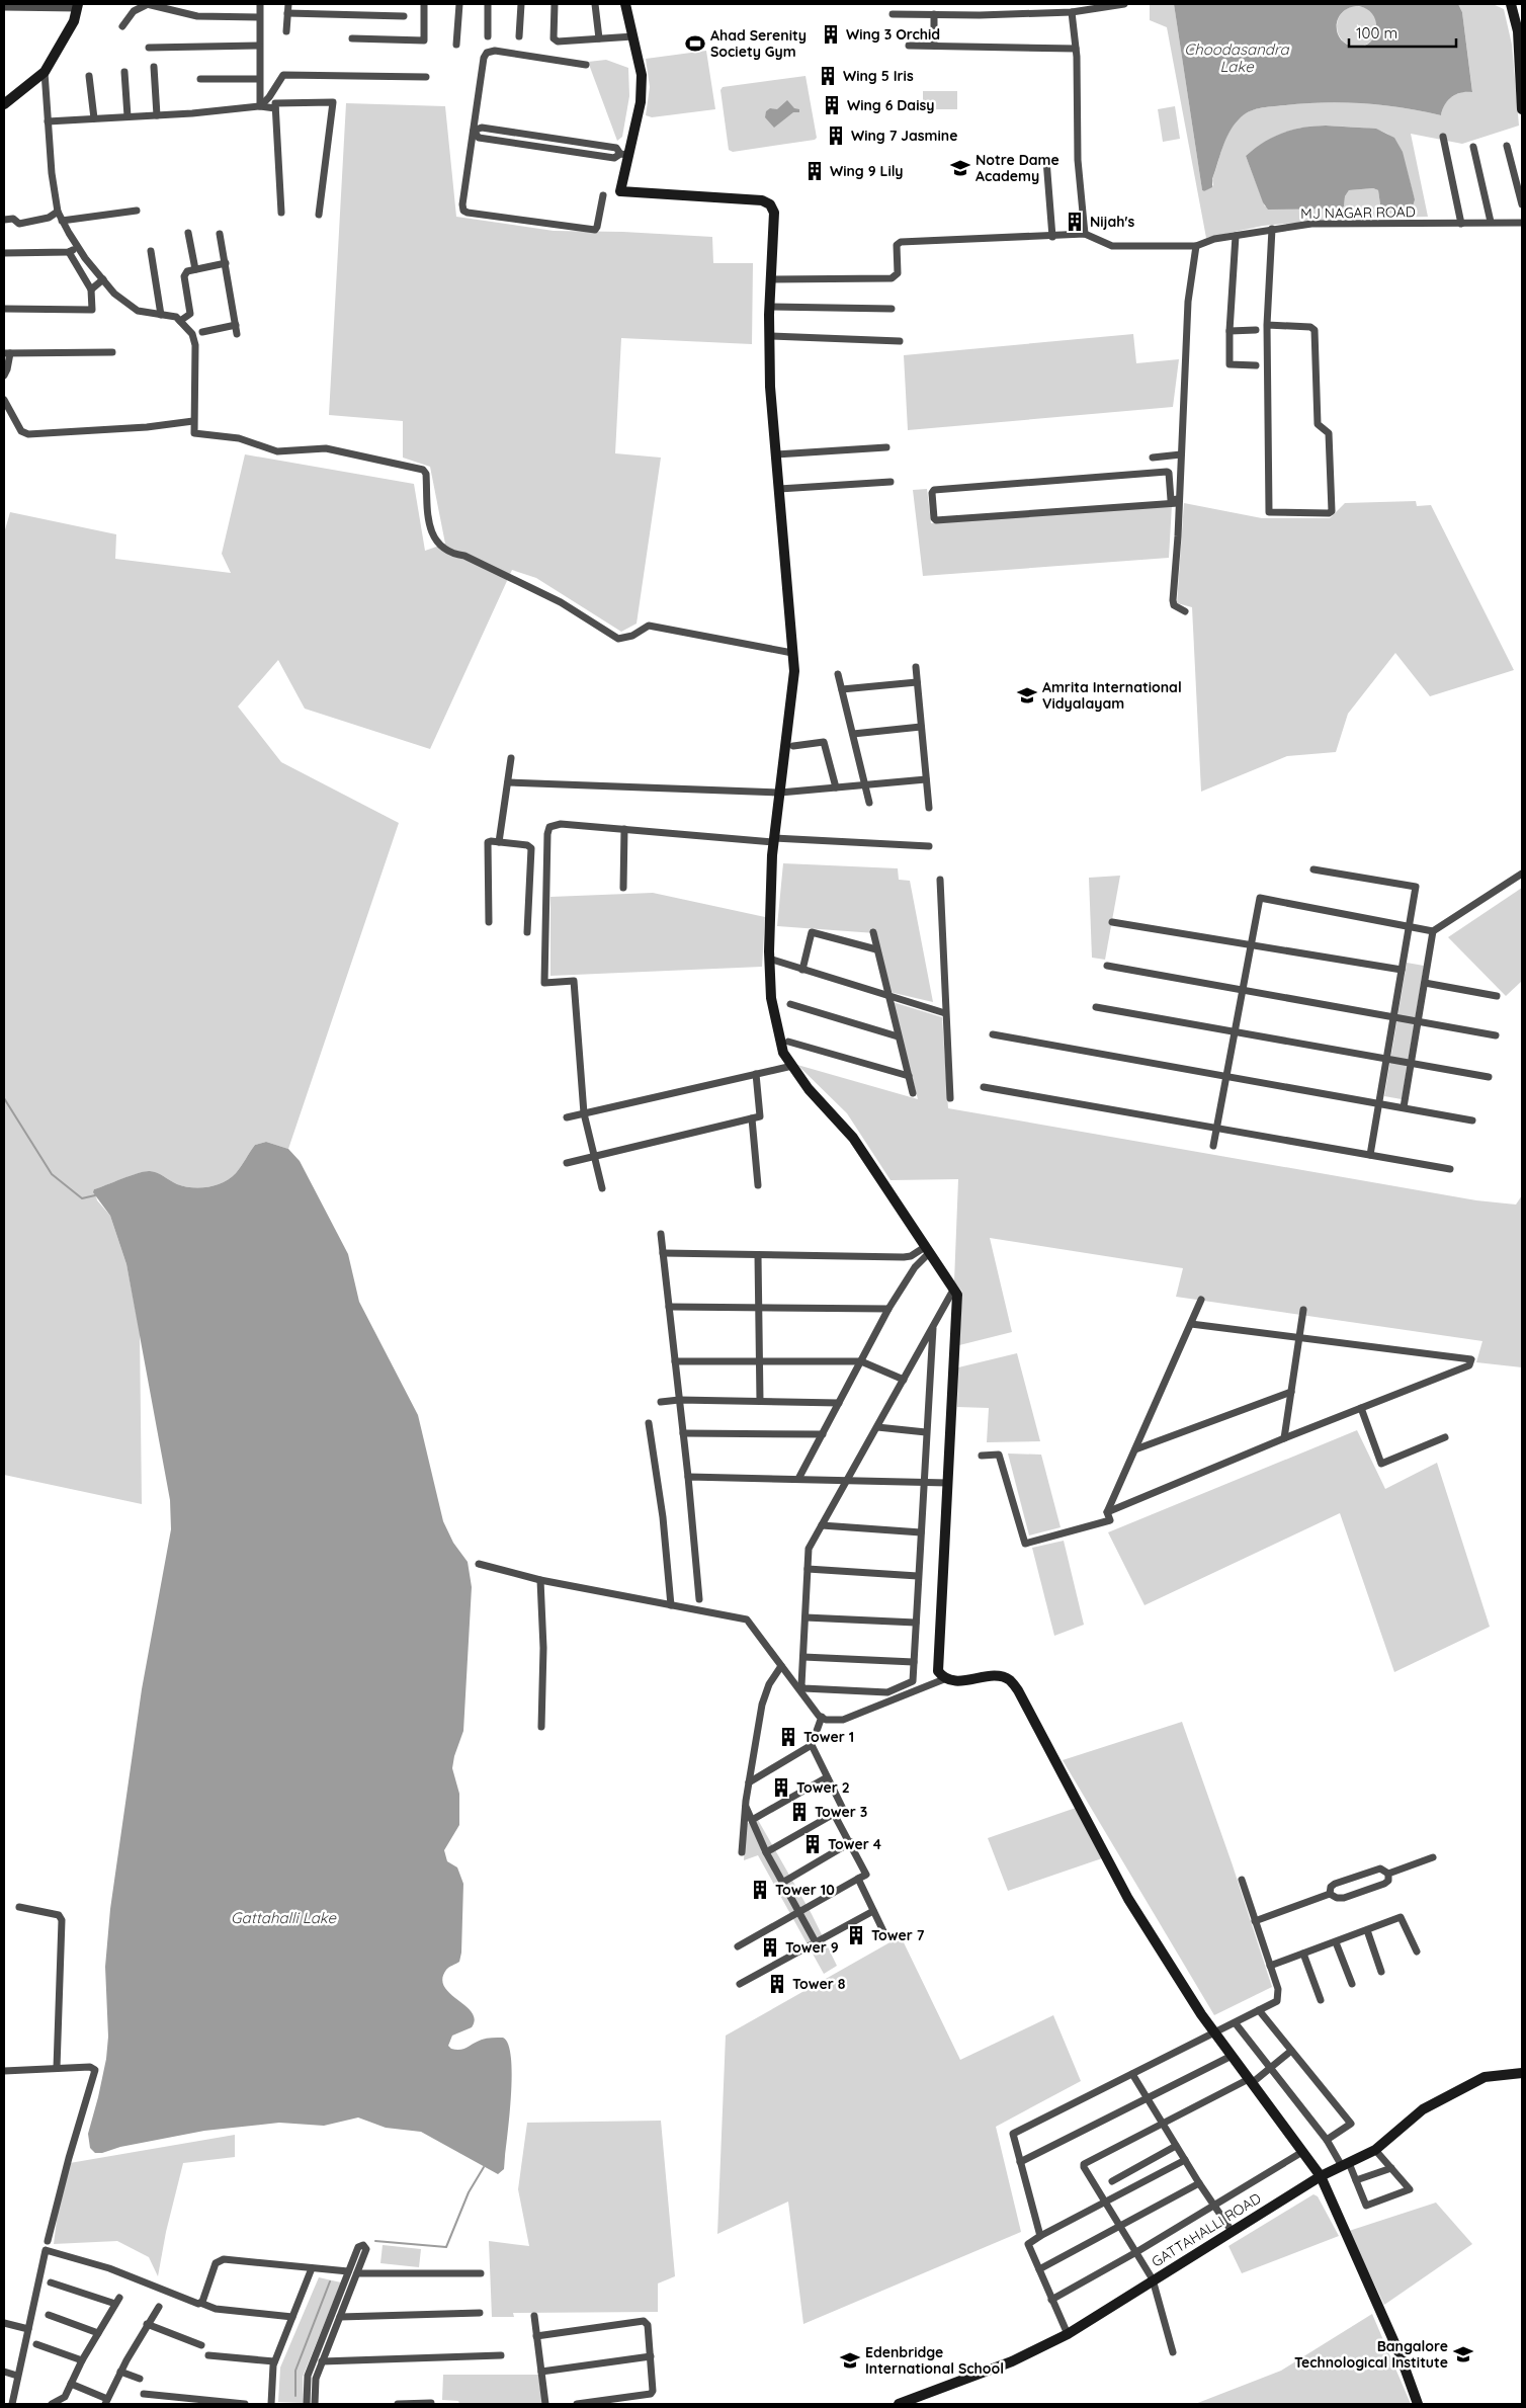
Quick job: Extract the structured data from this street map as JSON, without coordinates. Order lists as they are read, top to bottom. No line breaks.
{"streets":{"street":["MJ NAGAR ROAD","GATTAHALLI ROAD"]},"water":["Choodasandra Lake","Gattahalli Lake"],"places":{"building":["Wing 3 Orchid","Wing 5 Iris","Wing 6 Daisy","Wing 7 Jasmine","Wing 9 Lily","Nijah's","Tower 1","Tower 2","Tower 3","Tower 4","Tower 10","Tower 7","Tower 9","Tower 8"],"sports":["Ahad Serenity Society Gym"],"school or university":["Notre Dame Academy","Amrita International Vidyalayam","Bangalore Technological Institute","Edenbridge International School"]},"scale_bar":"100 m"}
